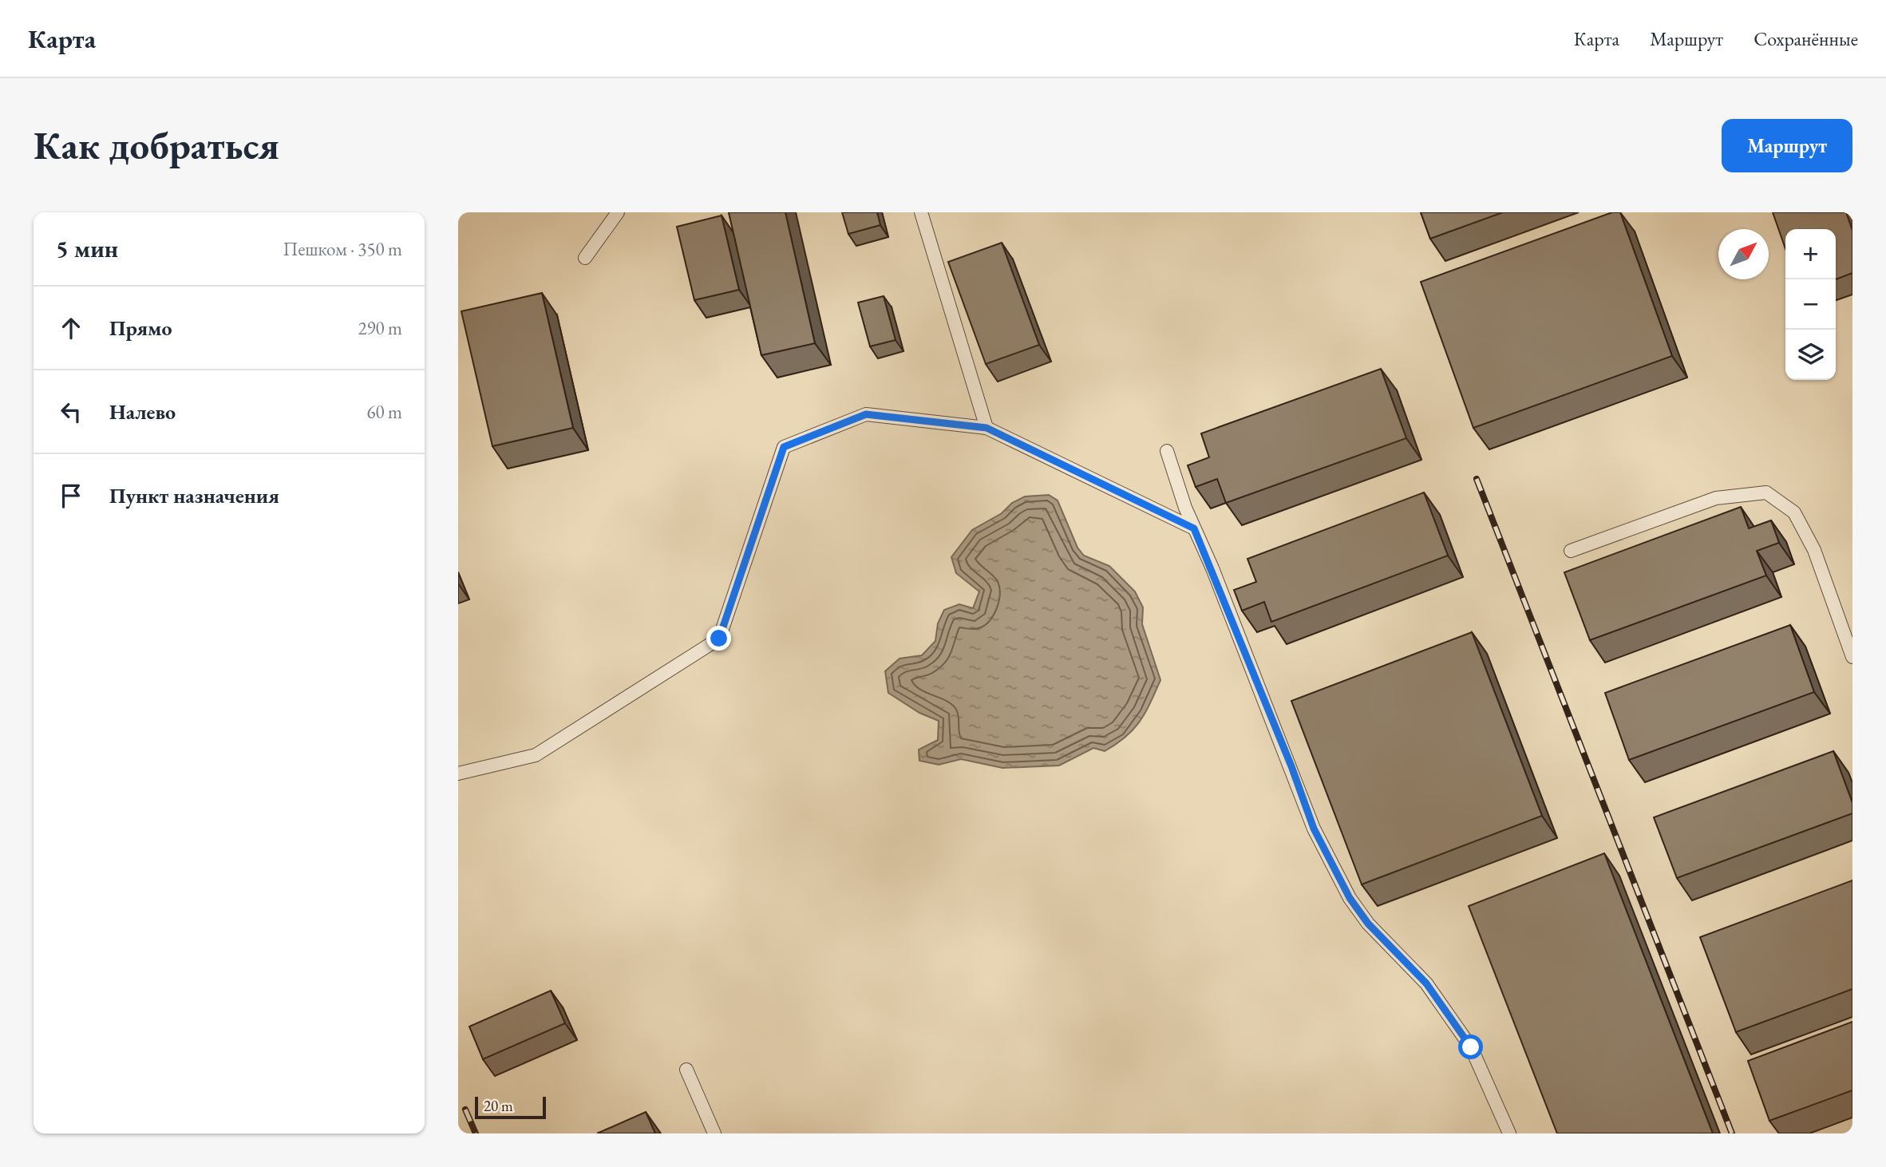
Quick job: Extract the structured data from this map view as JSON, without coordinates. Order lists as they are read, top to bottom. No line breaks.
{"scale_bar":"20 m","north":"top right","page":{"header":"Карта","nav":["Карта","Маршрут","Сохранённые"],"buttons":"Маршрут","title":"Как добраться","heading":["5 мин","Пешком · 350 m"],"map_buttons":["+","−"],"list":[["Прямо","290 m"],["Налево","60 m"],"Пункт назначения"],"scale":"20 m"}}
